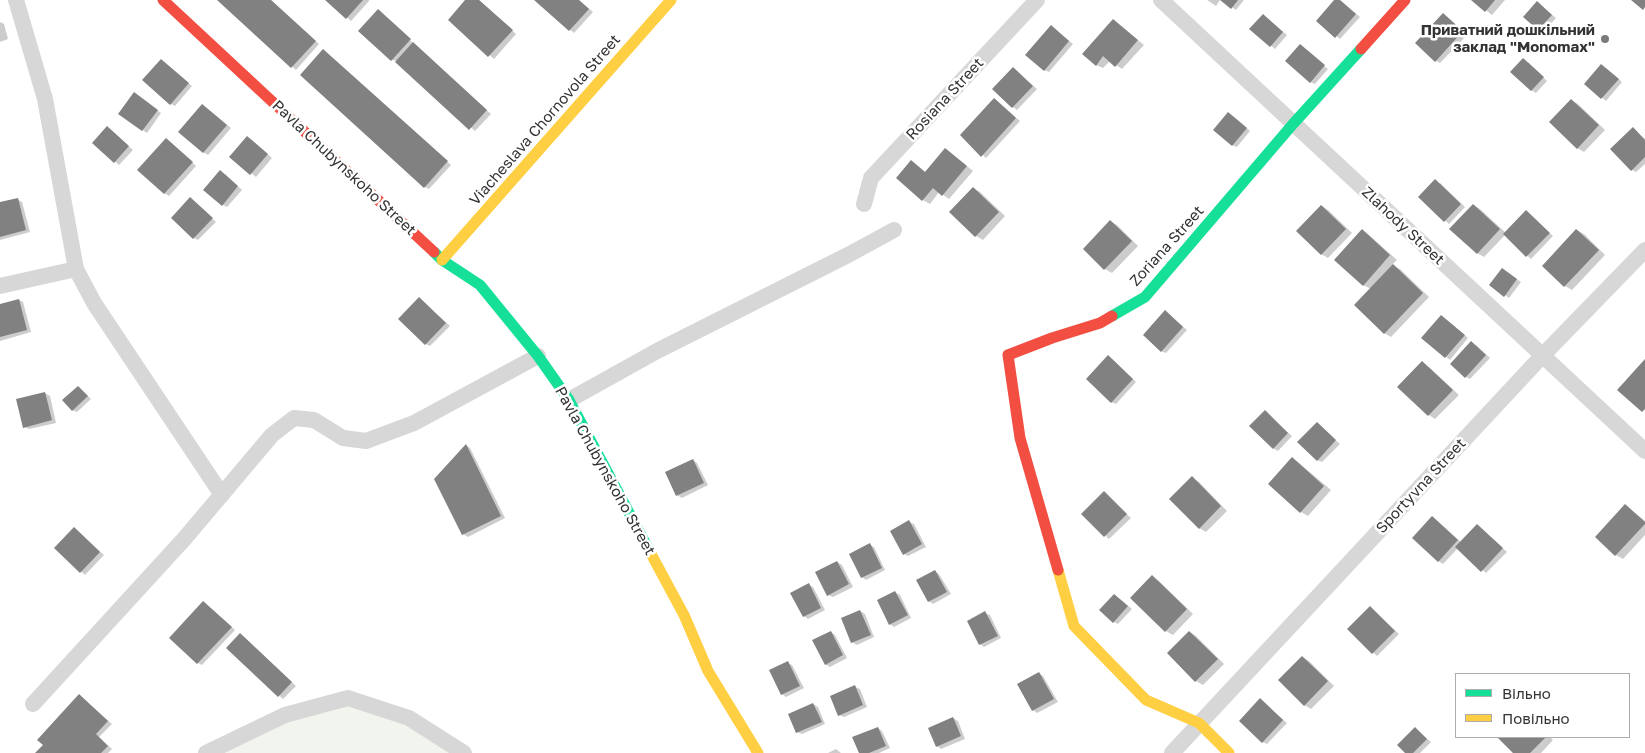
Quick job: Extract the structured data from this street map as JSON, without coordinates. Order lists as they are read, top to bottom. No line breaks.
{"streets":{"street":["Rosiana Street","Viacheslava Chornovola Street","Pavla Chubynskoho Street","Zlahody Street","Zoriana Street","Sportyvna Street"]},"crossings":[["Viacheslava Chornovola Street","Pavla Chubynskoho Street"],["Zlahody Street","Zoriana Street"],["Zlahody Street","Sportyvna Street"],["Zoriana Street","Sportyvna Street"]],"places":["Приватний дошкільний заклад \"Monomax\""],"legend":["Вільно","Повільно"]}
